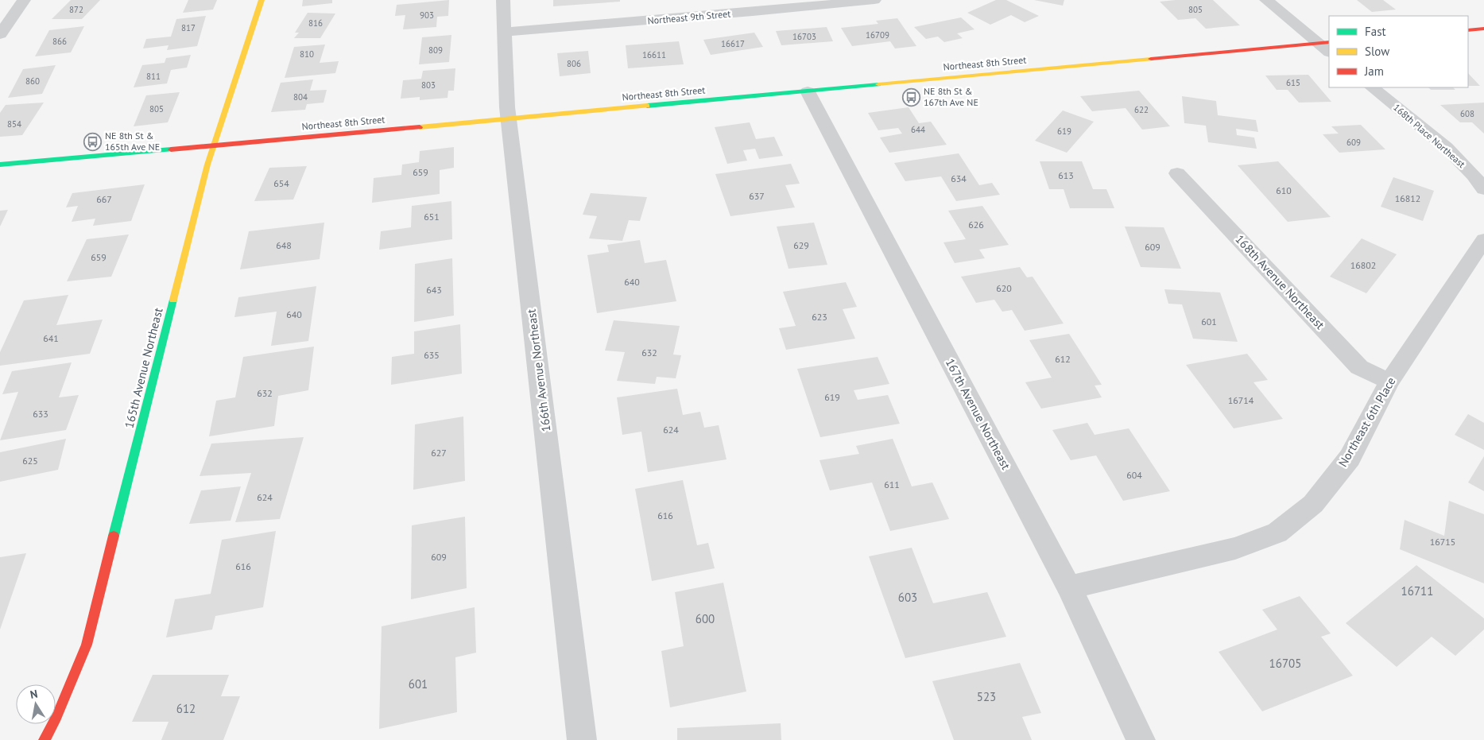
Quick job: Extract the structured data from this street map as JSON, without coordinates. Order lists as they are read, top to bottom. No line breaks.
{"streets":{"street":["Northeast 9th Street","Northeast 8th Street","168th Place Northeast","168th Avenue Northeast","165th Avenue Northeast","166th Avenue Northeast","167th Avenue Northeast","Northeast 6th Place"]},"crossings":[["Northeast 9th Street","166th Avenue Northeast"],["Northeast 8th Street","165th Avenue Northeast"],["Northeast 8th Street","166th Avenue Northeast"],["Northeast 8th Street","167th Avenue Northeast"],["168th Avenue Northeast","Northeast 6th Place"],["167th Avenue Northeast","Northeast 6th Place"]],"places":{"bus stop":["NE 8th St & 167th Ave NE","NE 8th St & 165th Ave NE"]},"house_numbers":["872","805","903","816","817","16709","16703","866","16617","809","810","16611","806","811","860","615","803","804","805","622","608","854","644","619","609","659","613","634","654","610","637","16812","667","651","626","648","629","609","659","16802","640","620","643","640","623","601","641","632","635","612","632","619","16714","633","624","627","625","604","611","624","616","16715","609","616","16711","603","600","16705","601","523","612"],"legend":["Fast","Slow","Jam"],"north":"top"}
